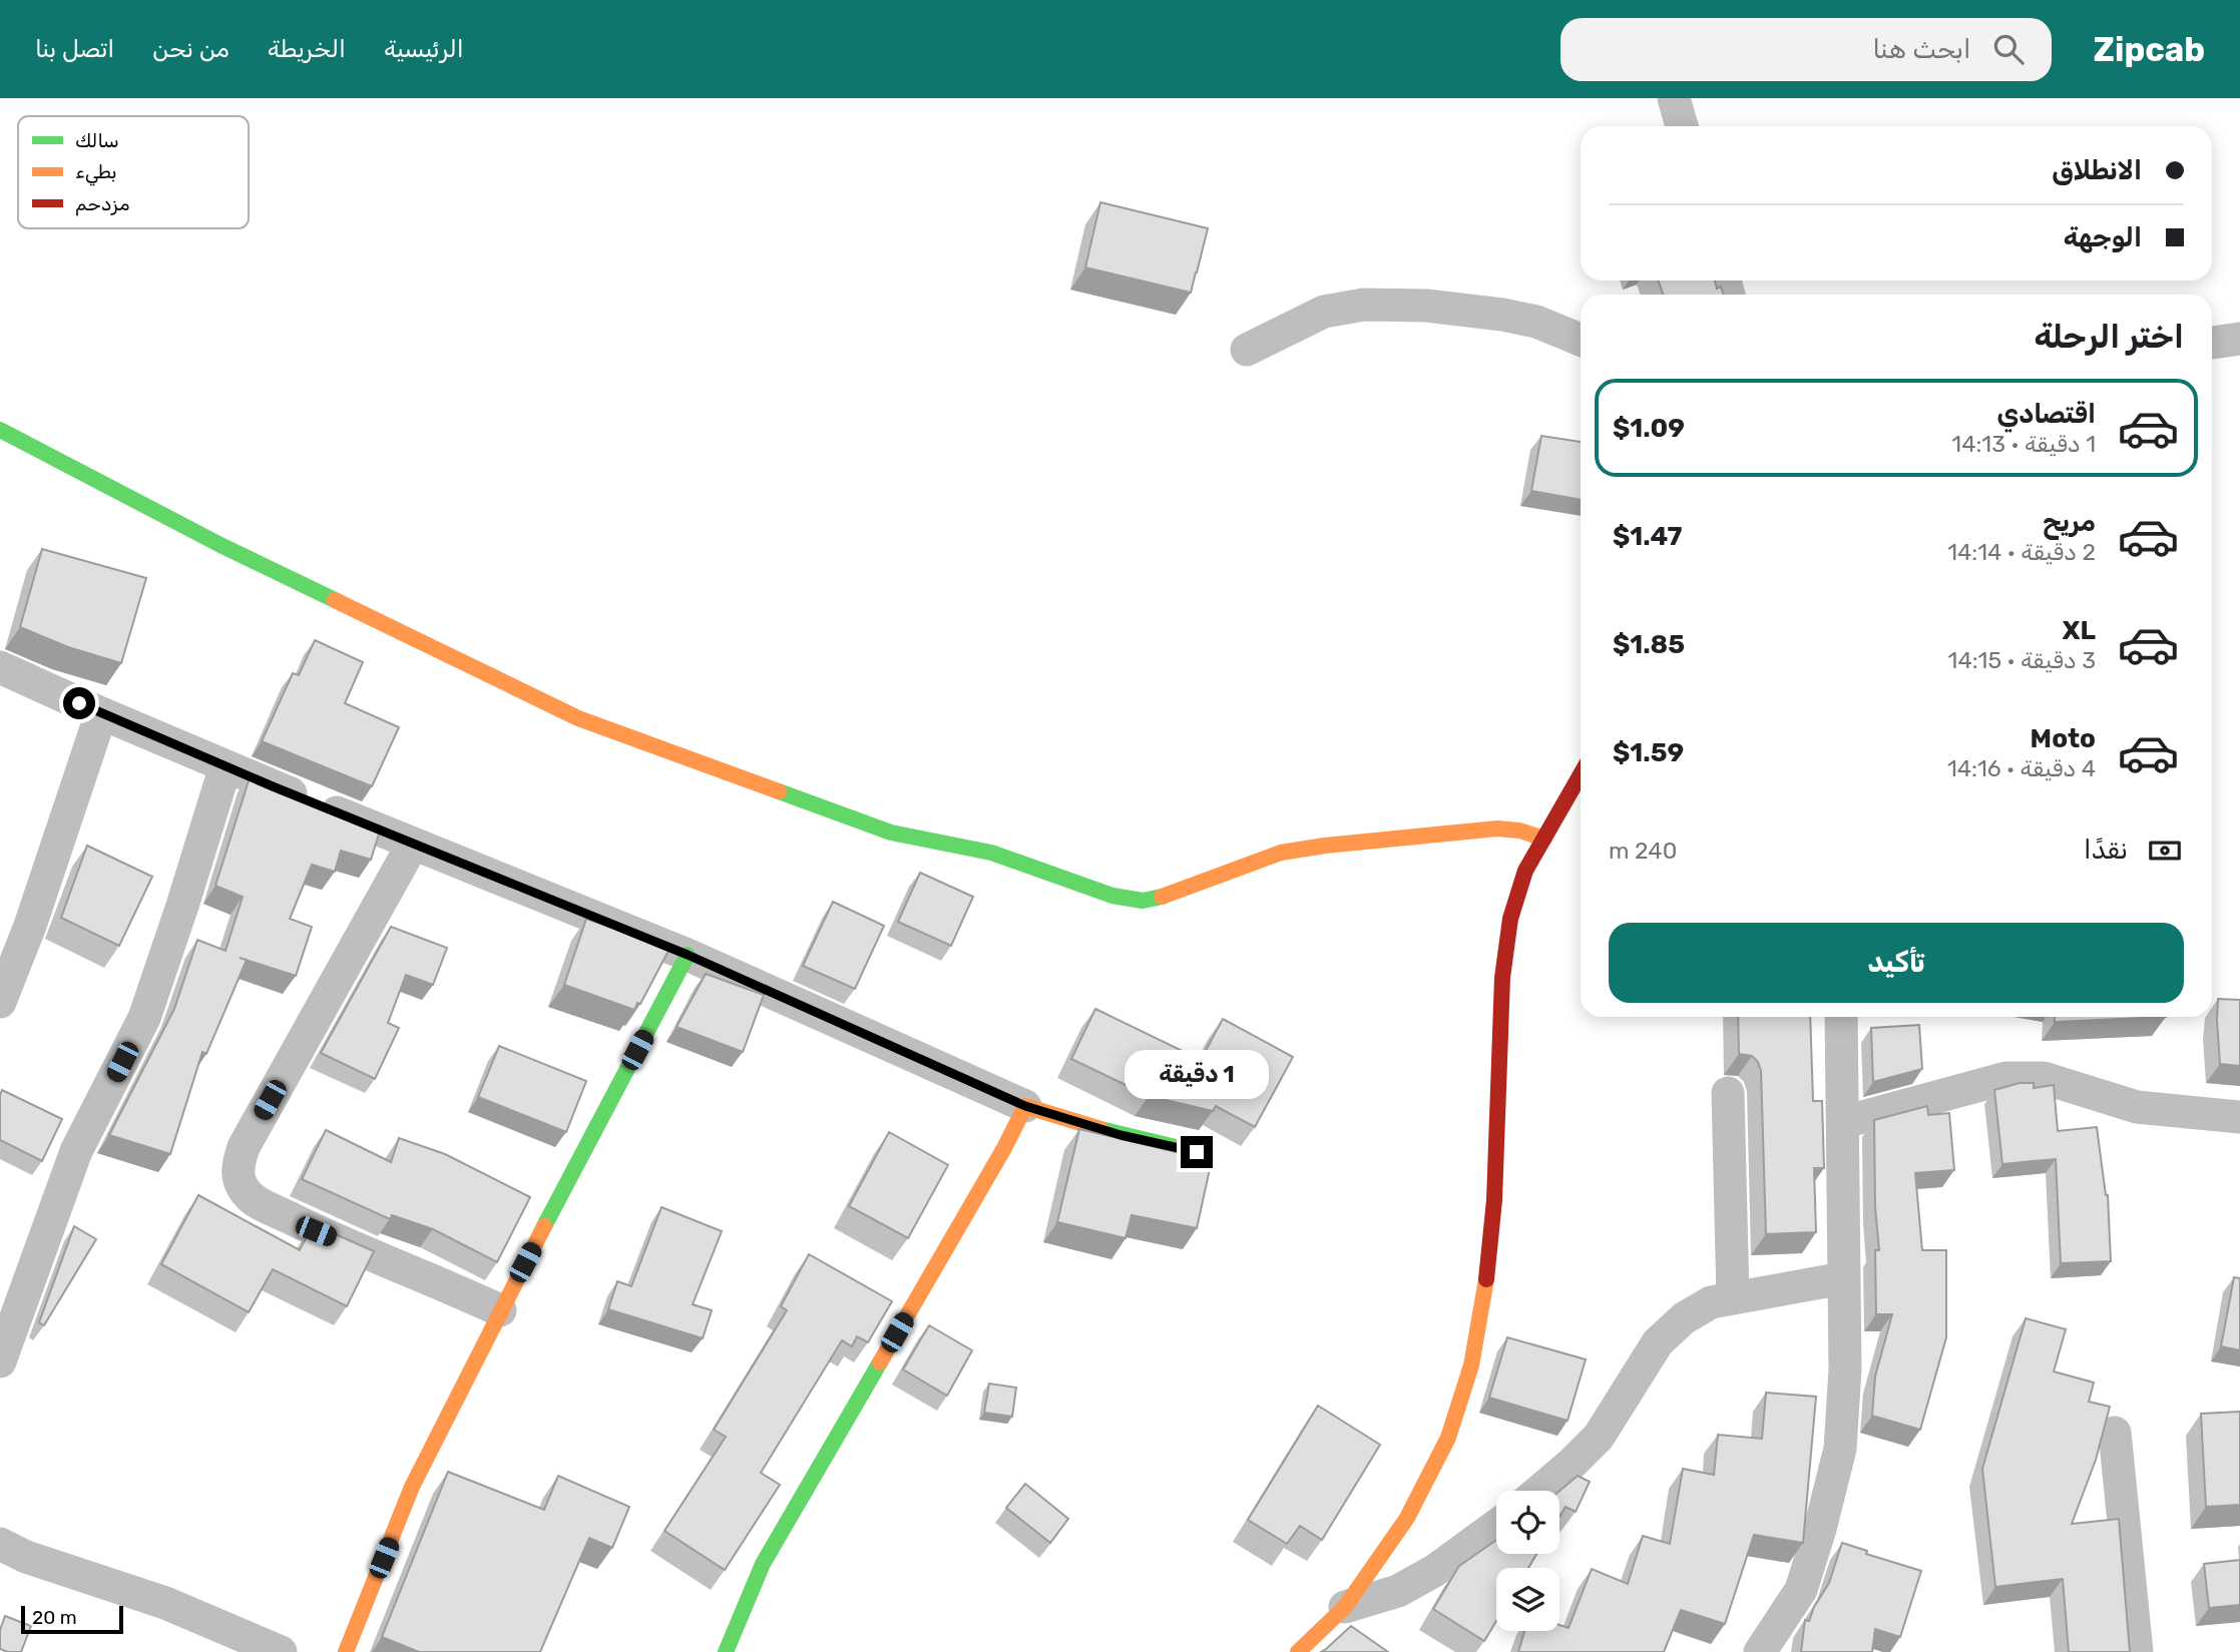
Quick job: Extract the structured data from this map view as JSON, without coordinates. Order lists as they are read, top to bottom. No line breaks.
{"legend":["سالك","بطيء","مزدحم"],"scale_bar":"20 m","page":{"header":"Zipcab","search":"ابحث هنا","nav":["الرئيسية","الخريطة","من نحن","اتصل بنا"],"banner":["الانطلاق","الوجهة"],"heading":"اختر الرحلة","list":[{"name":"اقتصادي","note":"1 دقيقة · 14:13","value":"$1.09"},{"name":"مريح","note":"2 دقيقة · 14:14","value":"$1.47"},{"name":"XL","note":"3 دقيقة · 14:15","value":"$1.85"},{"name":"Moto","note":"4 دقيقة · 14:16","value":"$1.59"}],"pay":["نقدًا","240 m"],"buttons":"تأكيد","bubble":"1 دقيقة","scale":"20 m"}}
